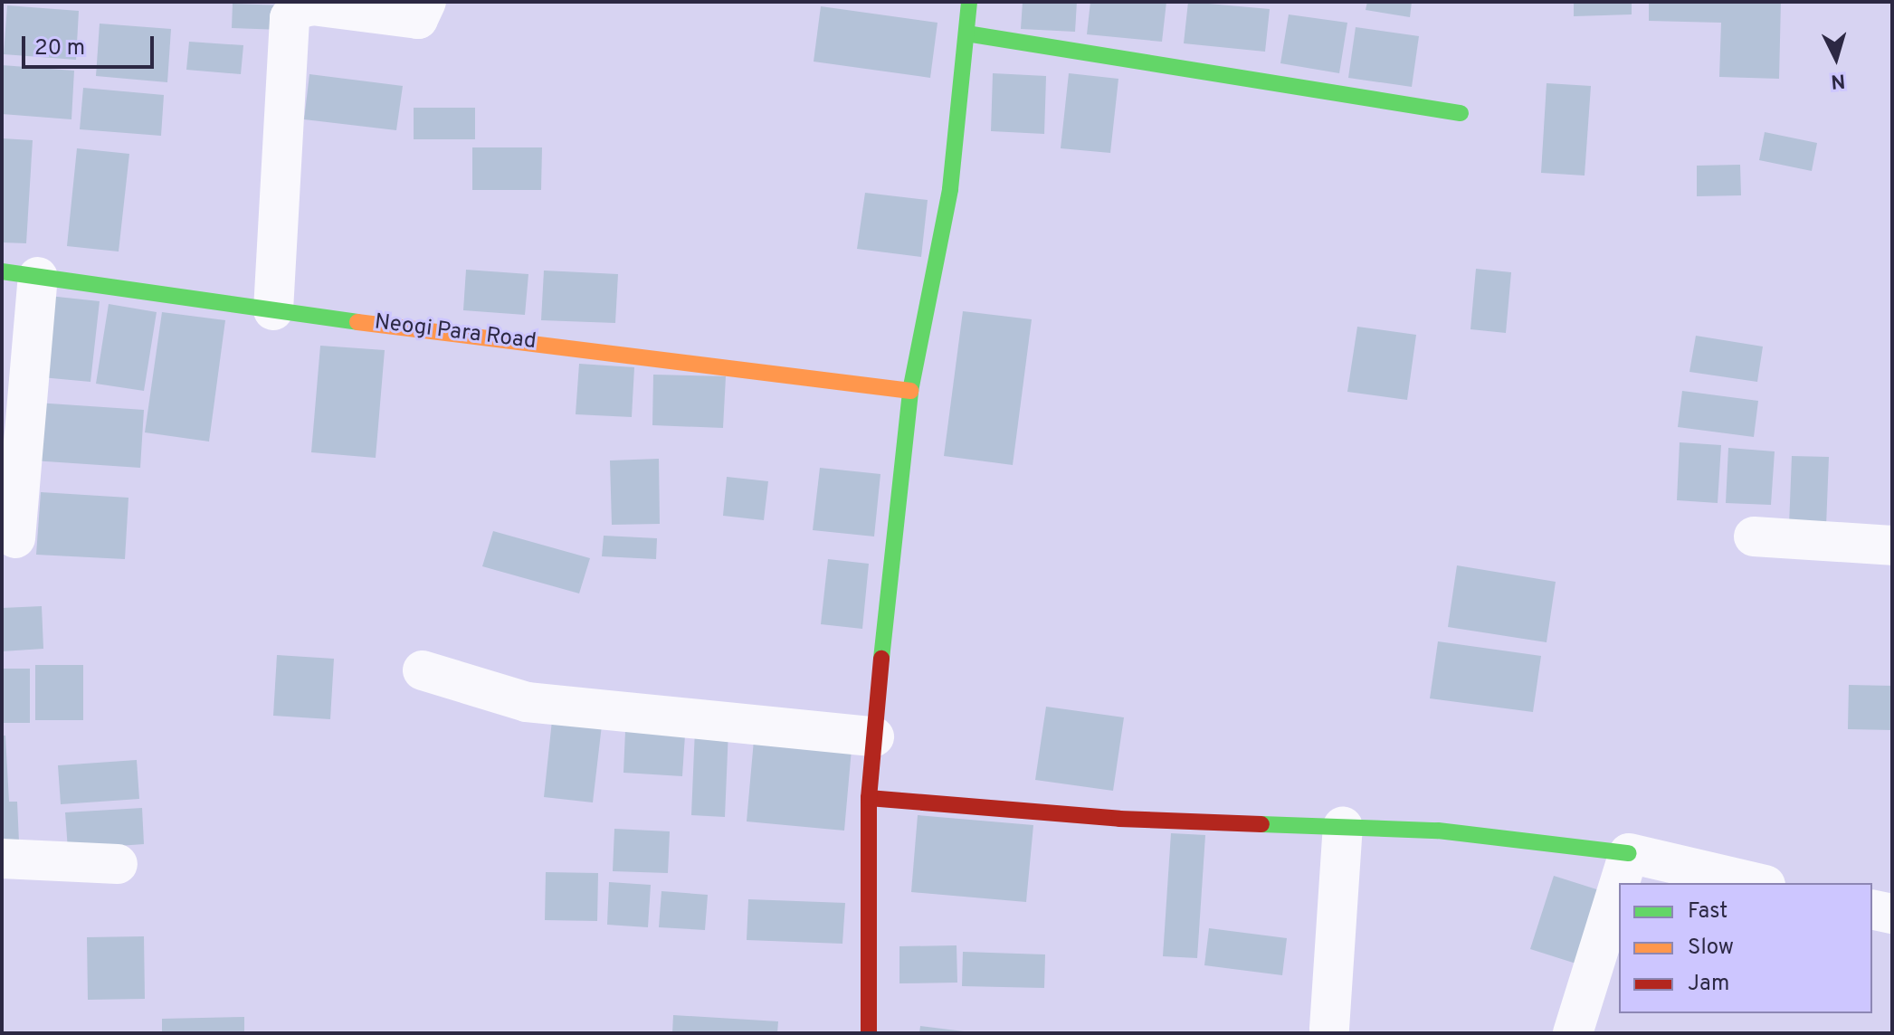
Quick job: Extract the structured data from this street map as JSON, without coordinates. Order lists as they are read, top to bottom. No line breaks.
{"streets":{"street":["Neogi Para Road"]},"legend":["Fast","Slow","Jam"],"scale_bar":"20 m","north":"bottom"}
